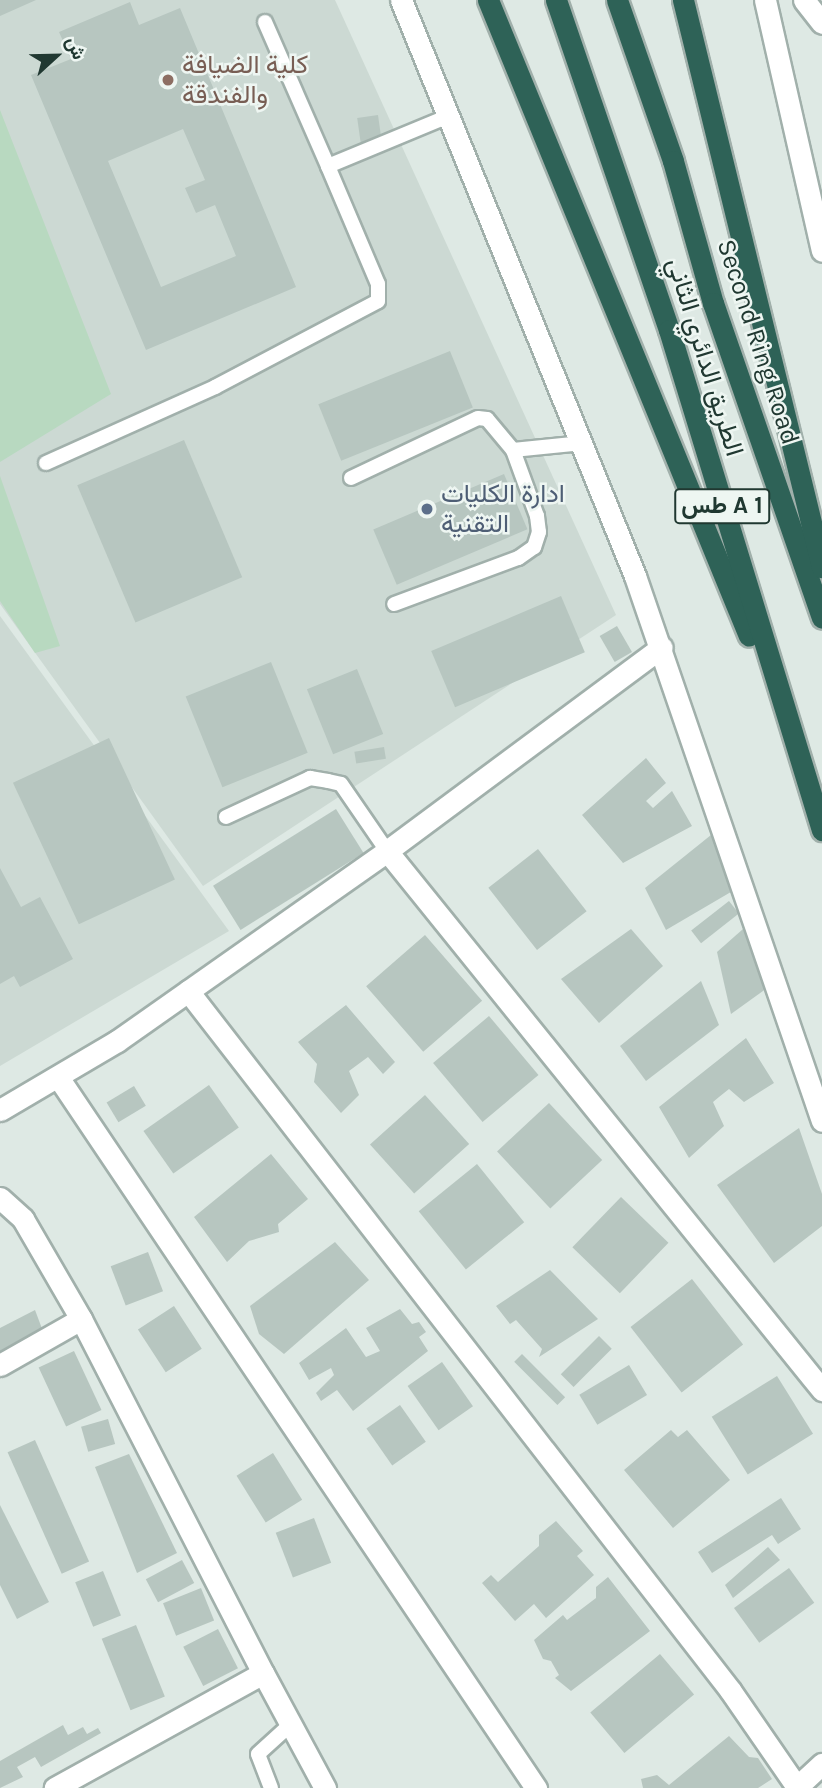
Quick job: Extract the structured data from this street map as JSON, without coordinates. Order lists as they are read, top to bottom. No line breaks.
{"streets":{"highway":["Second Ring Road","الطريق الدائري الثاني","طس A 1"]},"places":["كلية الضيافة والفندقة","ادارة الكليات التقنية"],"north":"right"}
